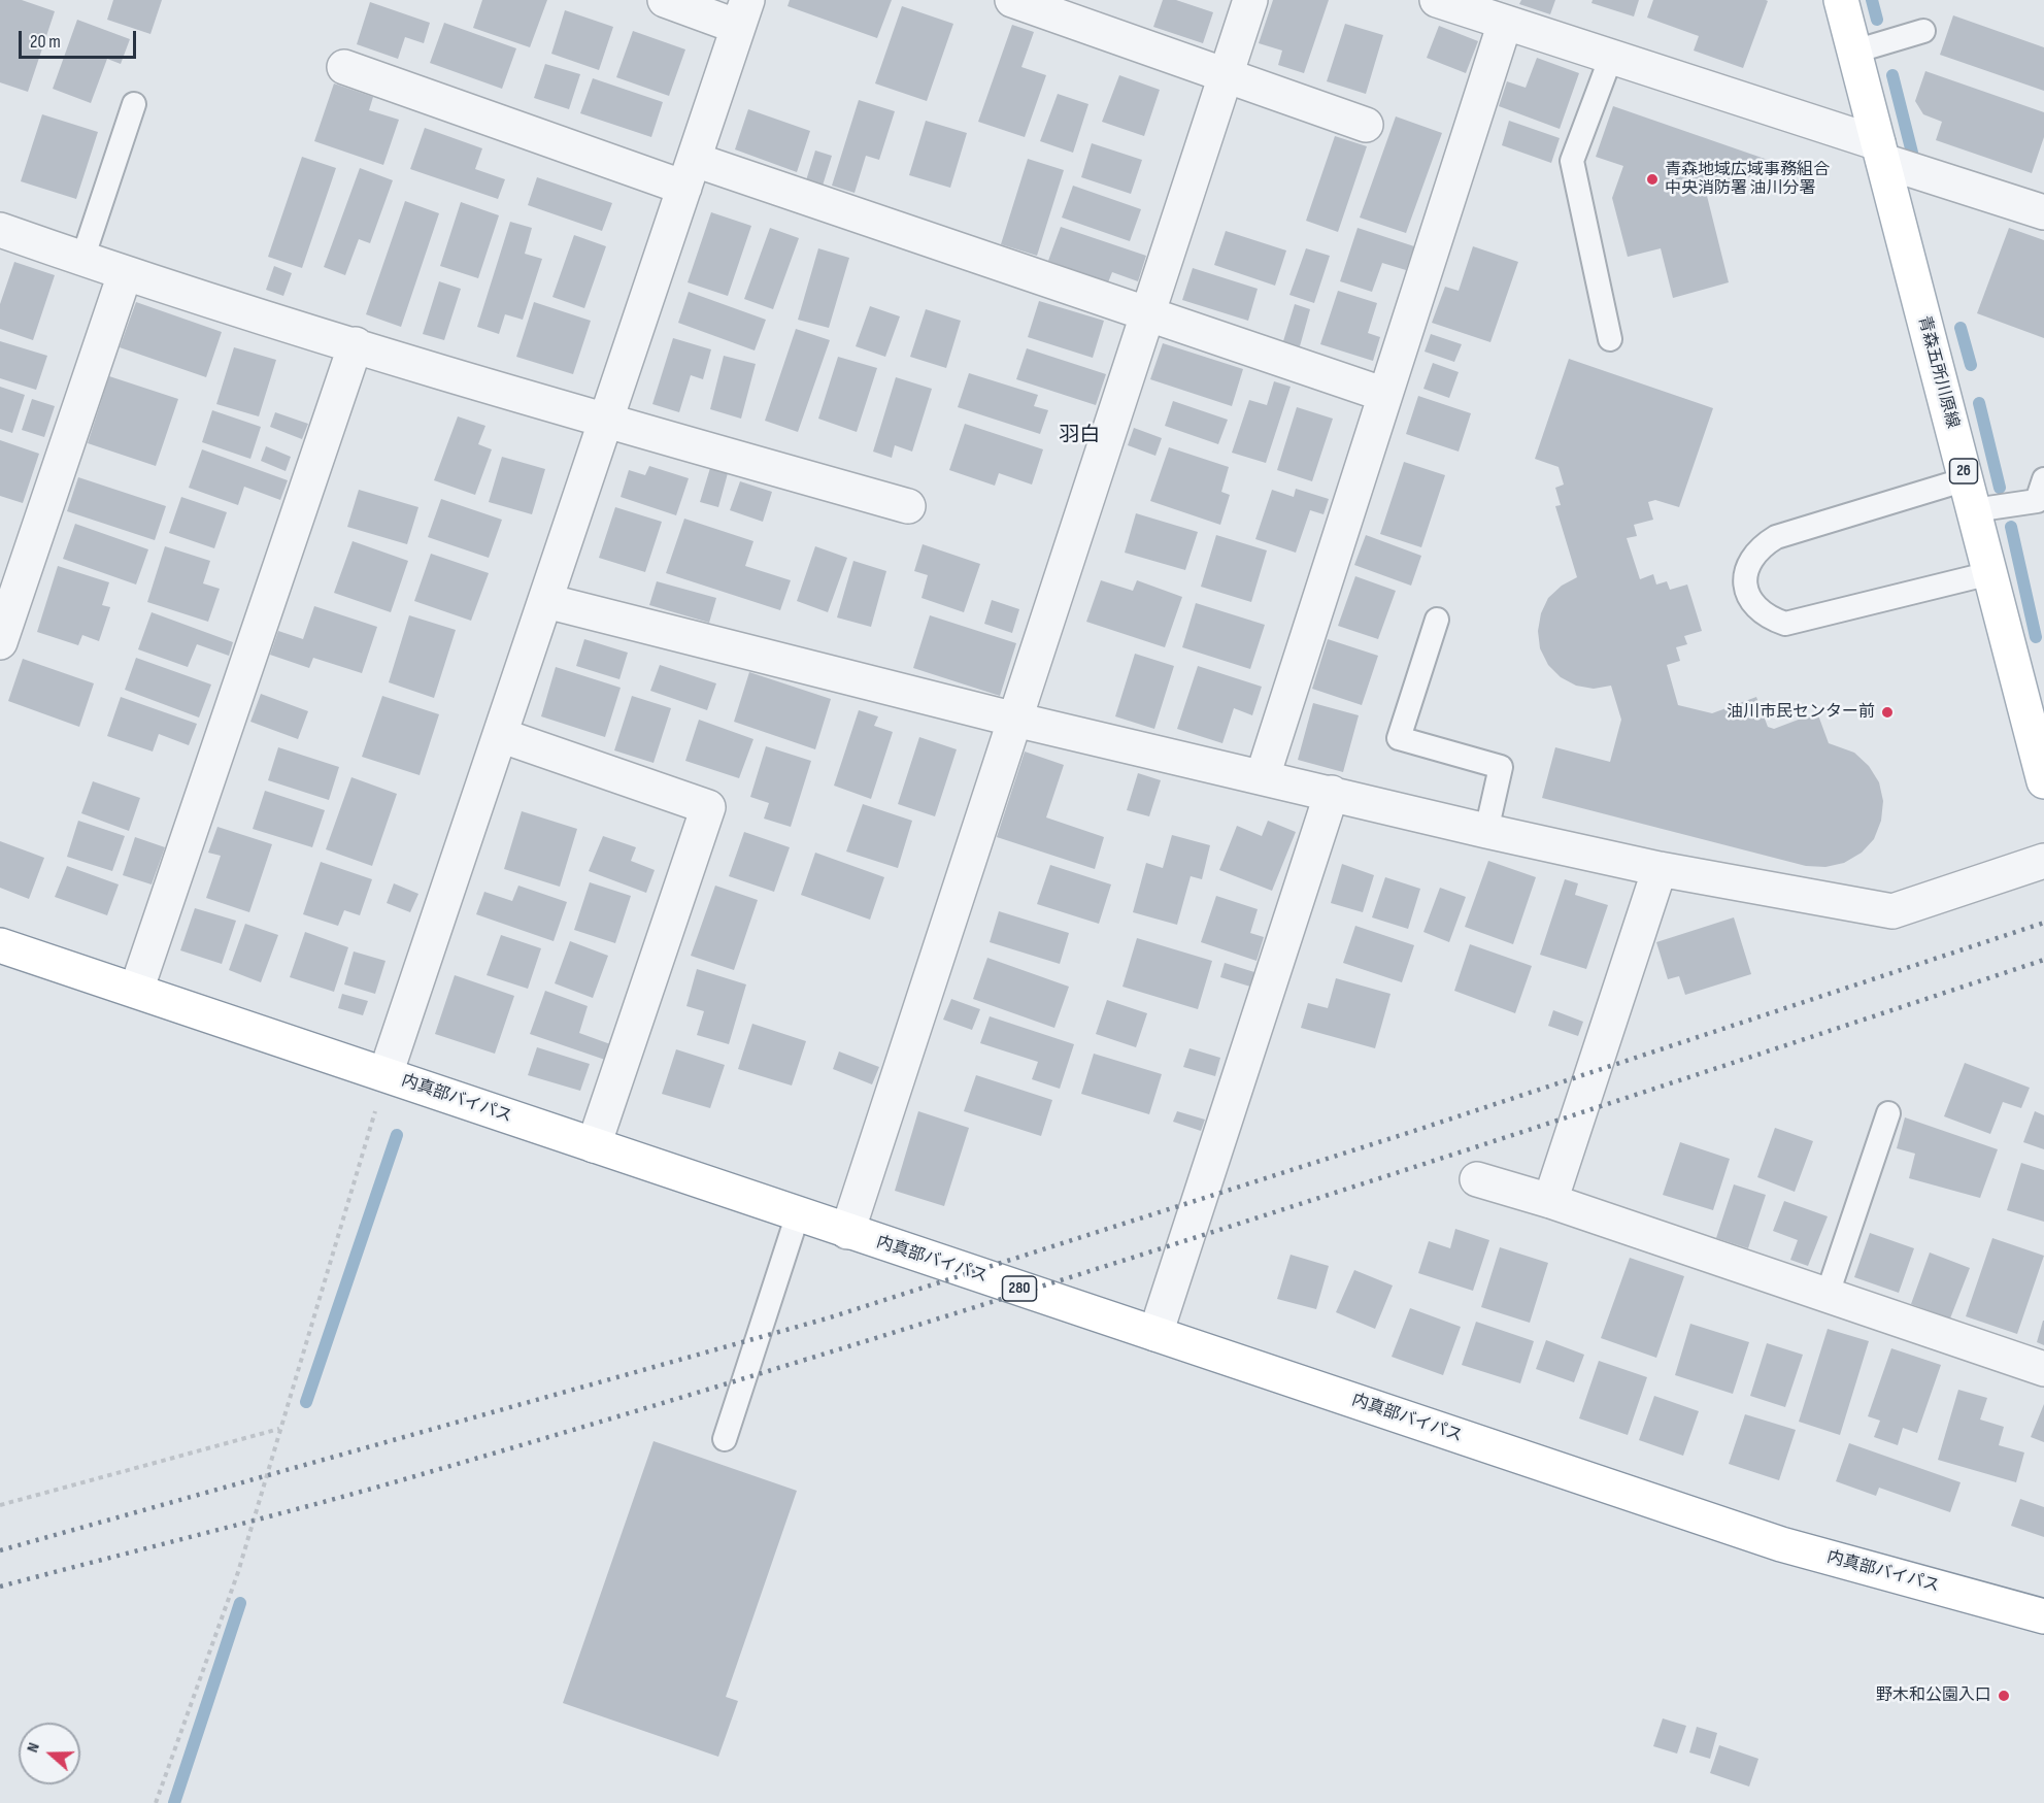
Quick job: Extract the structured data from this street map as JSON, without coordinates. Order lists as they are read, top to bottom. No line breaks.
{"streets":{"main road":["青森五所川原線","26","内真部バイパス","280"]},"districts":["羽白"],"places":["青森地域広域事務組合 中央消防署 油川分署","油川市民センター前","野木和公園入口"],"scale_bar":"20 m","north":"left"}
